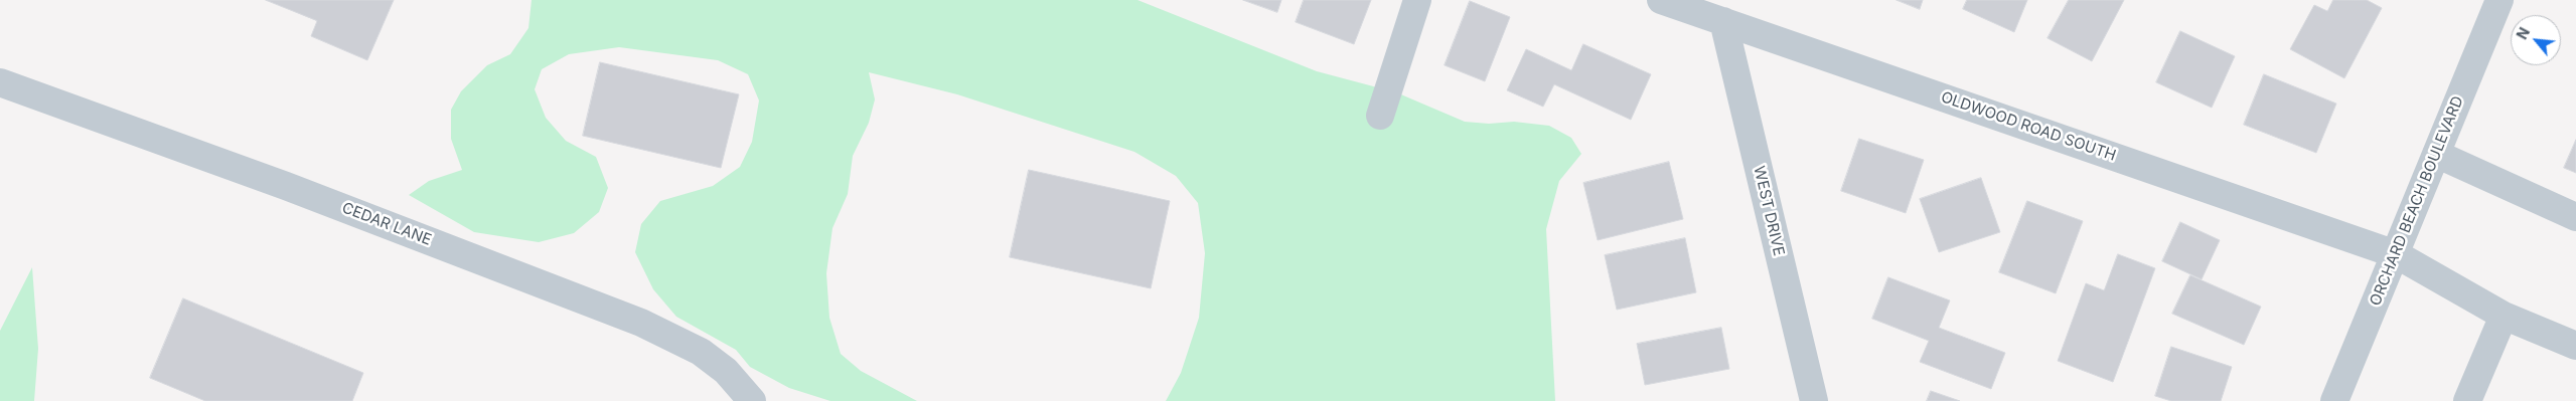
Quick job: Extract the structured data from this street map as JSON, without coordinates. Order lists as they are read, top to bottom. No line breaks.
{"streets":{"street":["OLDWOOD ROAD SOUTH","ORCHARD BEACH BOULEVARD","WEST DRIVE","CEDAR LANE"]},"crossings":[["OLDWOOD ROAD SOUTH","ORCHARD BEACH BOULEVARD"],["OLDWOOD ROAD SOUTH","WEST DRIVE"]],"north":"top left"}
